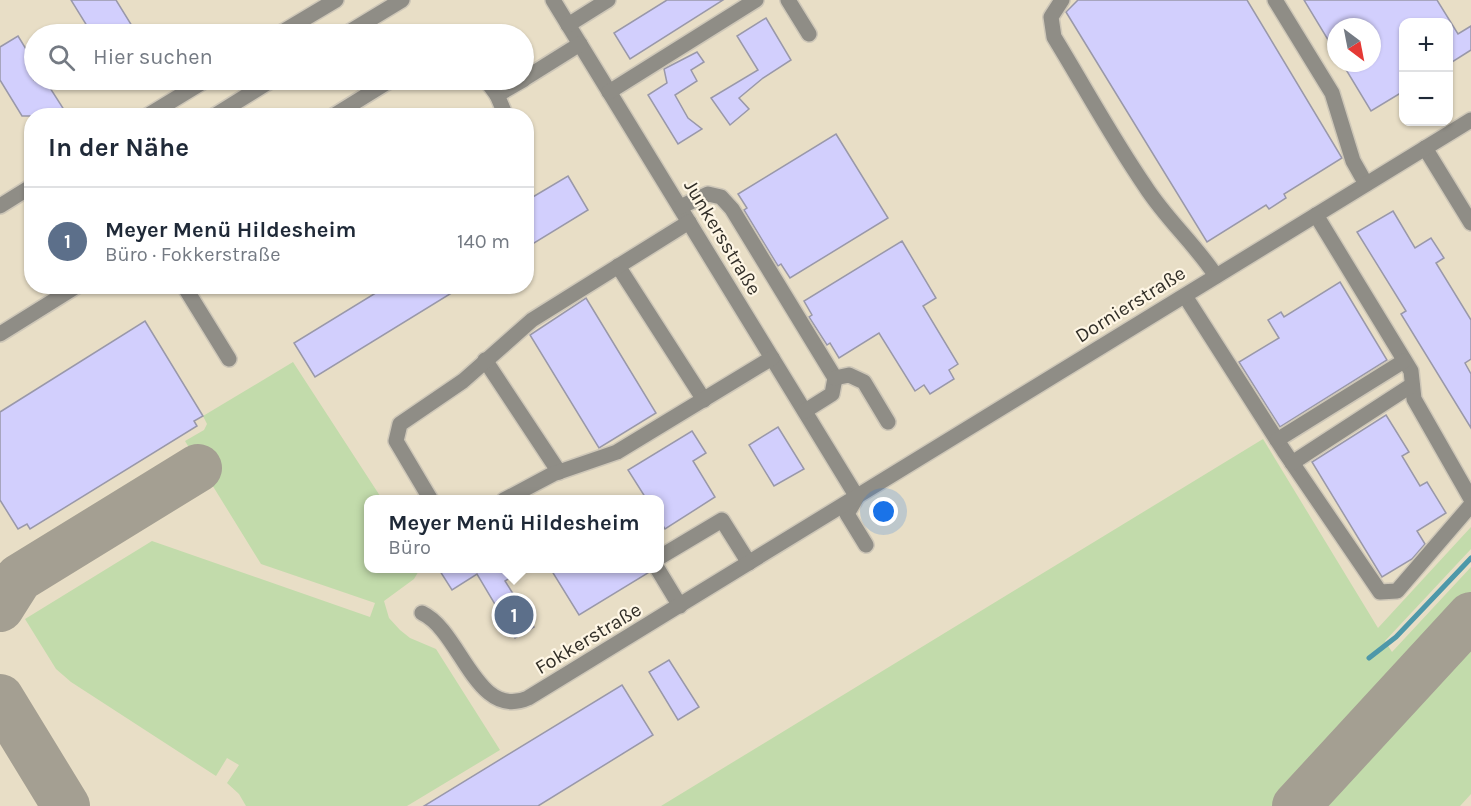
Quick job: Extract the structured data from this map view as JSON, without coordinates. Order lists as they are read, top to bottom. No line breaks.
{"streets":{"street":["Junkersstraße","Dornierstraße","Fokkerstraße"]},"crossings":[["Junkersstraße","Dornierstraße"],["Junkersstraße","Fokkerstraße"],["Dornierstraße","Fokkerstraße"]],"north":"bottom right","page":{"map_buttons":["+","−"],"search":"Hier suchen","heading":"In der Nähe","list":[{"mark":"1","name":"Meyer Menü Hildesheim","note":"Büro · Fokkerstraße","value":"140 m"}],"popup":["Meyer Menü Hildesheim","Büro"],"pins":"1"}}
